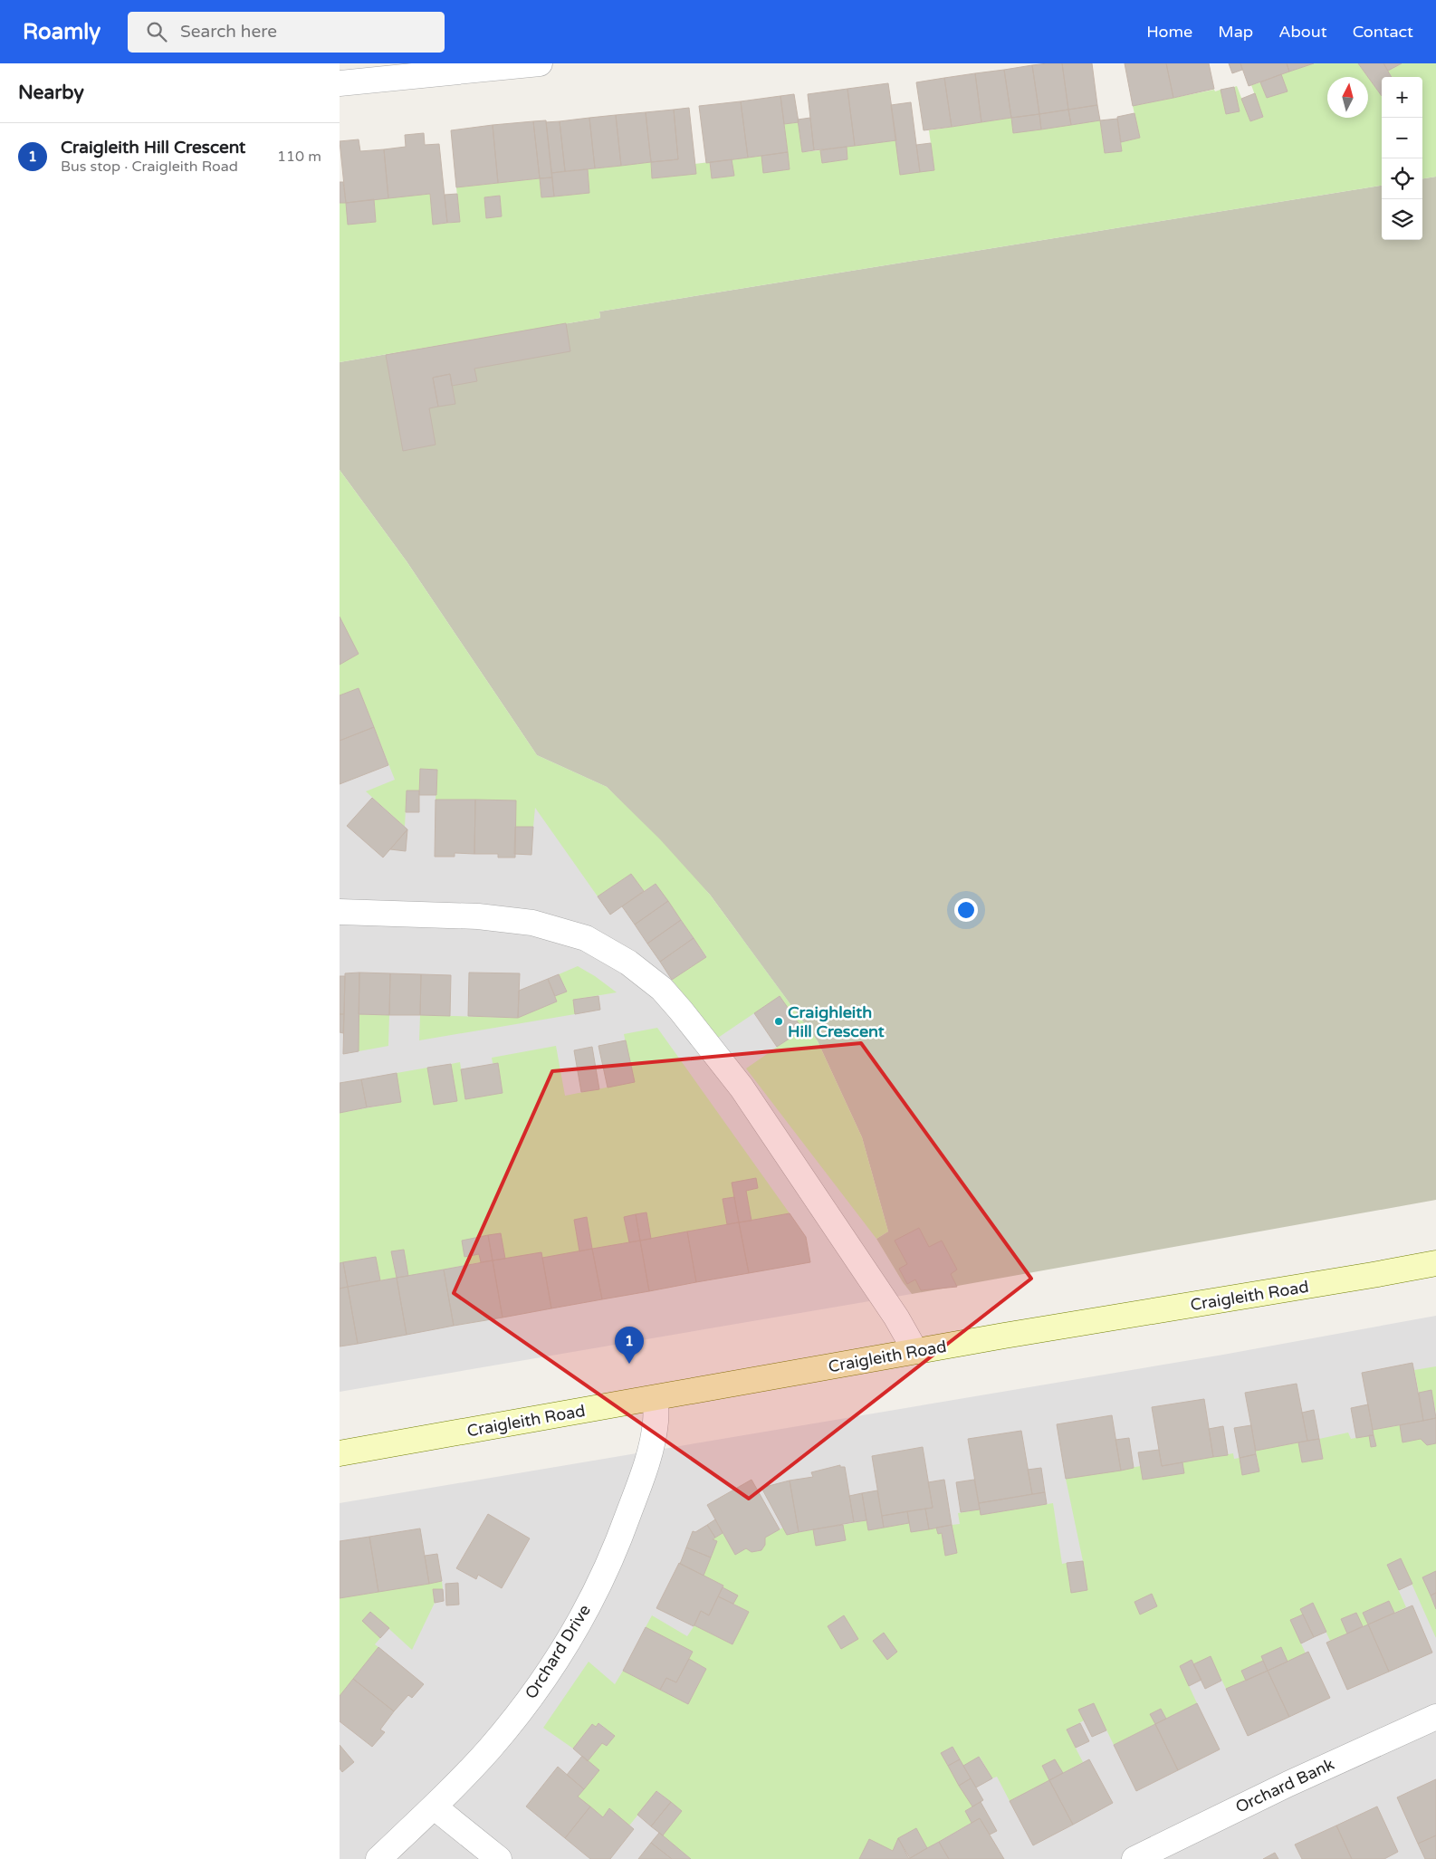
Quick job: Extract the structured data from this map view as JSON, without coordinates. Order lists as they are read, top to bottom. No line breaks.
{"streets":{"main road":["Craigleith Road"],"street":["Orchard Drive","Orchard Bank"]},"crossings":[["Craigleith Road","Orchard Drive"]],"places":["Craighleith Hill Crescent"],"north":"top","page":{"header":"Roamly","search":"Search here","nav":["Home","Map","About","Contact"],"heading":"Nearby","map_buttons":["+","−"],"list":[{"mark":"1","name":"Craigleith Hill Crescent","note":"Bus stop · Craigleith Road","value":"110 m"}],"pins":"1"}}
